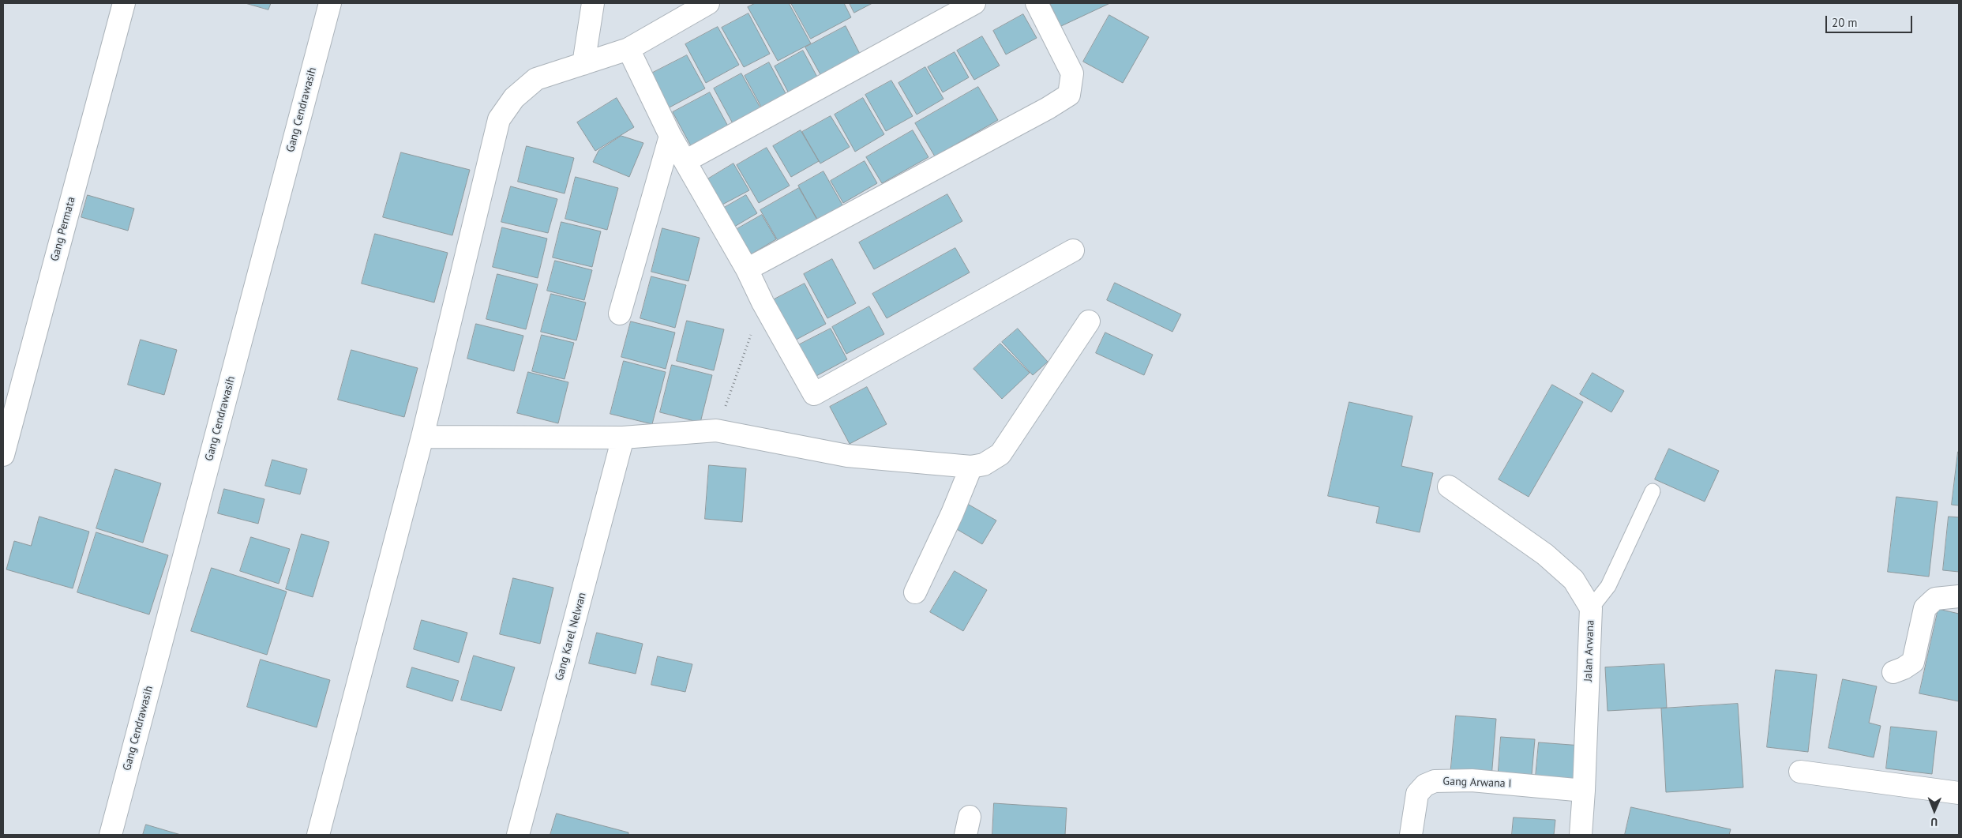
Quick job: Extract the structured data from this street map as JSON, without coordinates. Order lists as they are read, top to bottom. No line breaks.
{"streets":{"street":["Gang Cendrawasih","Gang Permata","Gang Karel Nelwan","Jalan Arwana","Gang Arwana I"]},"crossings":[["Jalan Arwana","Gang Arwana I"]],"scale_bar":"20 m","north":"bottom"}
